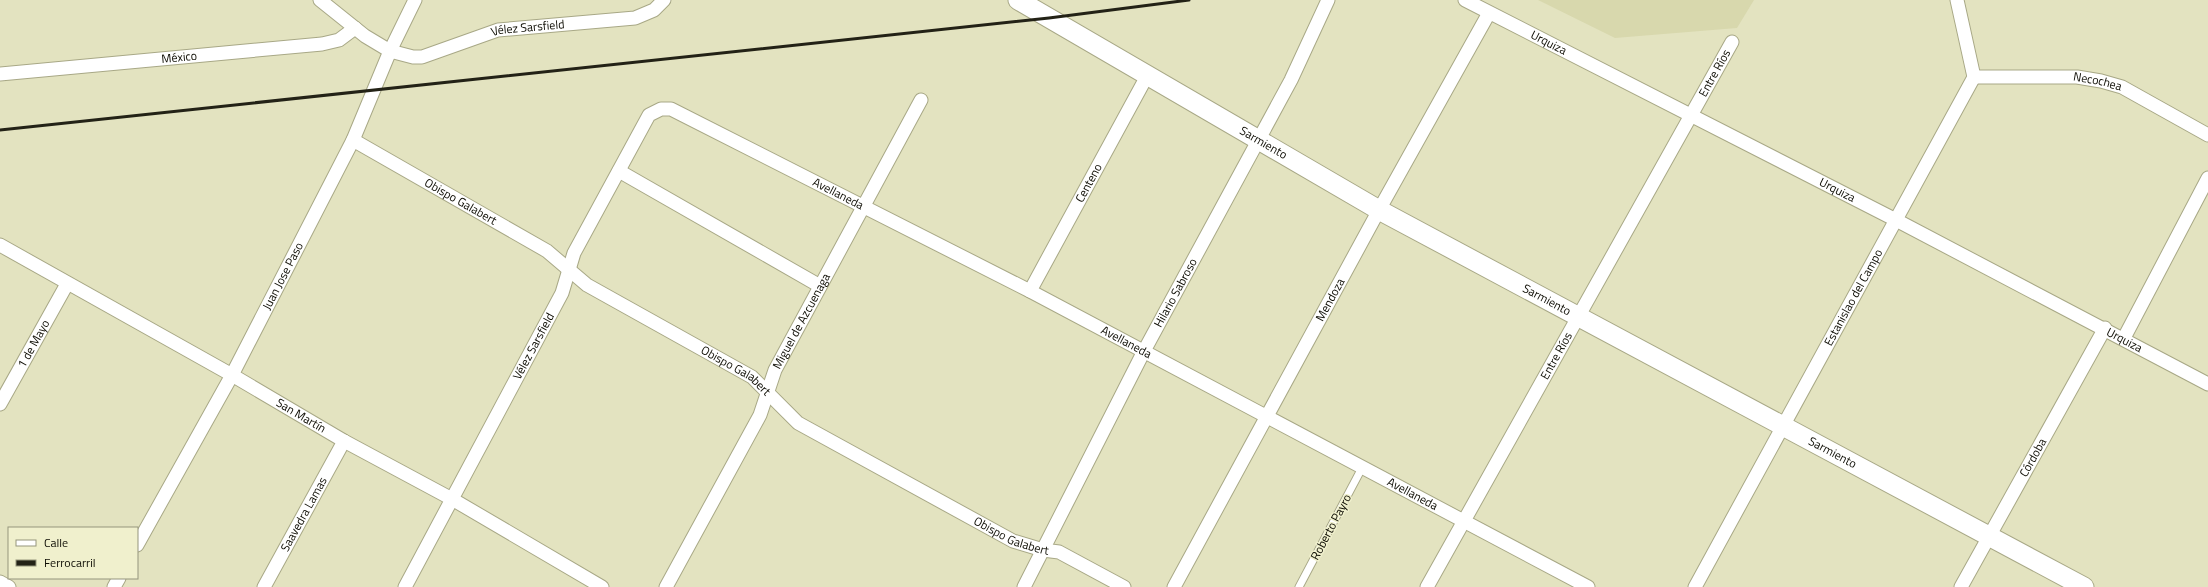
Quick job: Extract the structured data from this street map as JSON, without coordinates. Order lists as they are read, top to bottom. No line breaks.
{"streets":{"street":["Vélez Sarsfield","Urquiza","México","Entre Ríos","Necochea","Sarmiento","Centeno","Avellaneda","Obispo Galabert","Juan Jose Paso","Hilario Sabroso","Estanislao del Campo","Mendoza","Miguel de Azcuenaga","1 de Mayo","San Martín","Córdoba","Saavedra Lamas"],"lane":["Roberto Payro"]},"crossings":[["Vélez Sarsfield","Avellaneda"],["Vélez Sarsfield","Obispo Galabert"],["Vélez Sarsfield","Juan Jose Paso"],["Vélez Sarsfield","San Martín"],["Urquiza","Entre Ríos"],["Urquiza","Estanislao del Campo"],["Urquiza","Mendoza"],["Urquiza","Córdoba"],["Entre Ríos","Sarmiento"],["Entre Ríos","Avellaneda"],["Necochea","Estanislao del Campo"],["Sarmiento","Centeno"],["Sarmiento","Hilario Sabroso"],["Sarmiento","Estanislao del Campo"],["Sarmiento","Mendoza"],["Sarmiento","Córdoba"],["Centeno","Avellaneda"],["Avellaneda","Hilario Sabroso"],["Avellaneda","Mendoza"],["Avellaneda","Miguel de Azcuenaga"],["Avellaneda","Roberto Payro"],["Obispo Galabert","Juan Jose Paso"],["Obispo Galabert","Hilario Sabroso"],["Obispo Galabert","Miguel de Azcuenaga"],["Juan Jose Paso","San Martín"],["1 de Mayo","San Martín"],["San Martín","Saavedra Lamas"]],"legend":["Calle","Ferrocarril"]}
